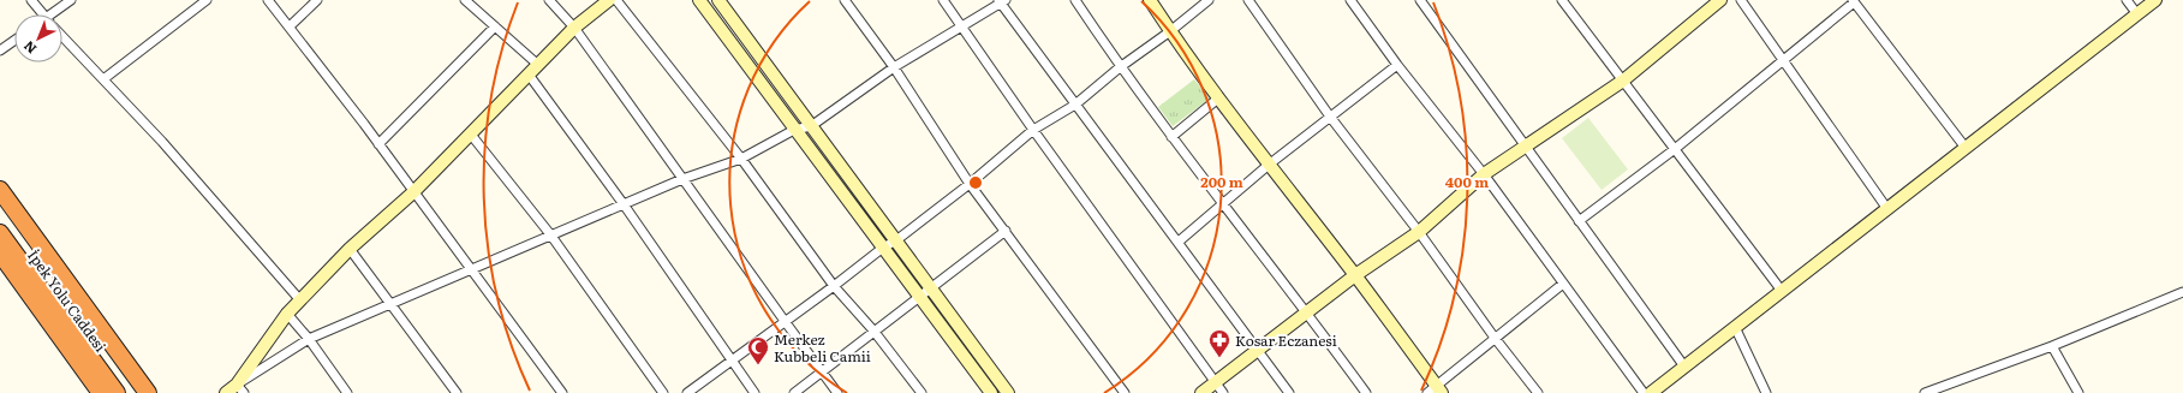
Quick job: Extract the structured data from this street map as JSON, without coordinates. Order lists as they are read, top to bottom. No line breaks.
{"streets":{"highway":["İpek Yolu Caddesi"]},"places":{"pharmacy":["Kosar Eczanesi"],"mosque":["Merkez Kubbeli Camii"]},"north":"bottom left","rings":["200 m","400 m"]}
